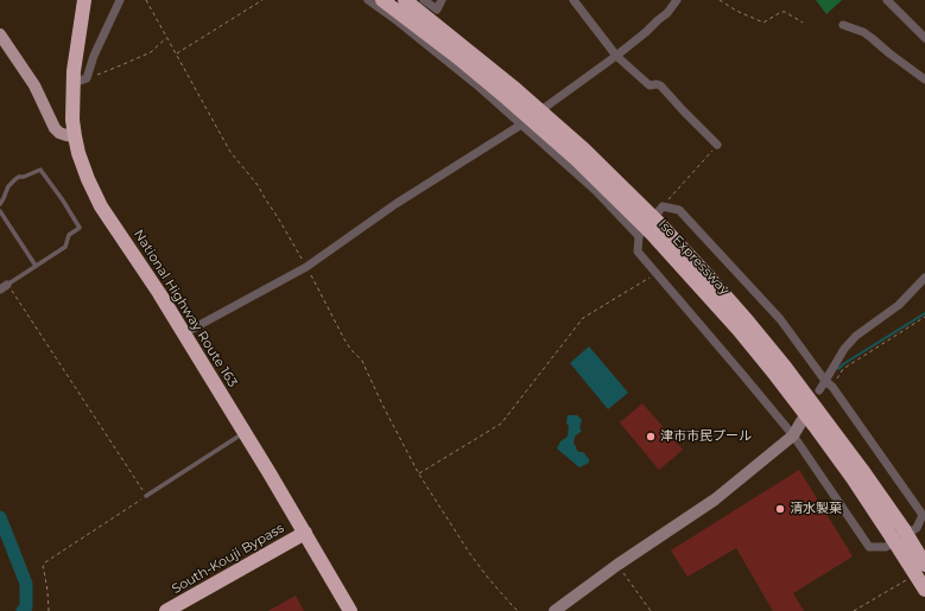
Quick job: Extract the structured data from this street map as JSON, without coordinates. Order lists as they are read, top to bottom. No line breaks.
{"streets":{"highway":["Ise Expressway","National Highway Route 163","South-Kouji Bypass"]},"crossings":[["National Highway Route 163","South-Kouji Bypass"]],"places":["津市市民プール","清水製菓"]}
